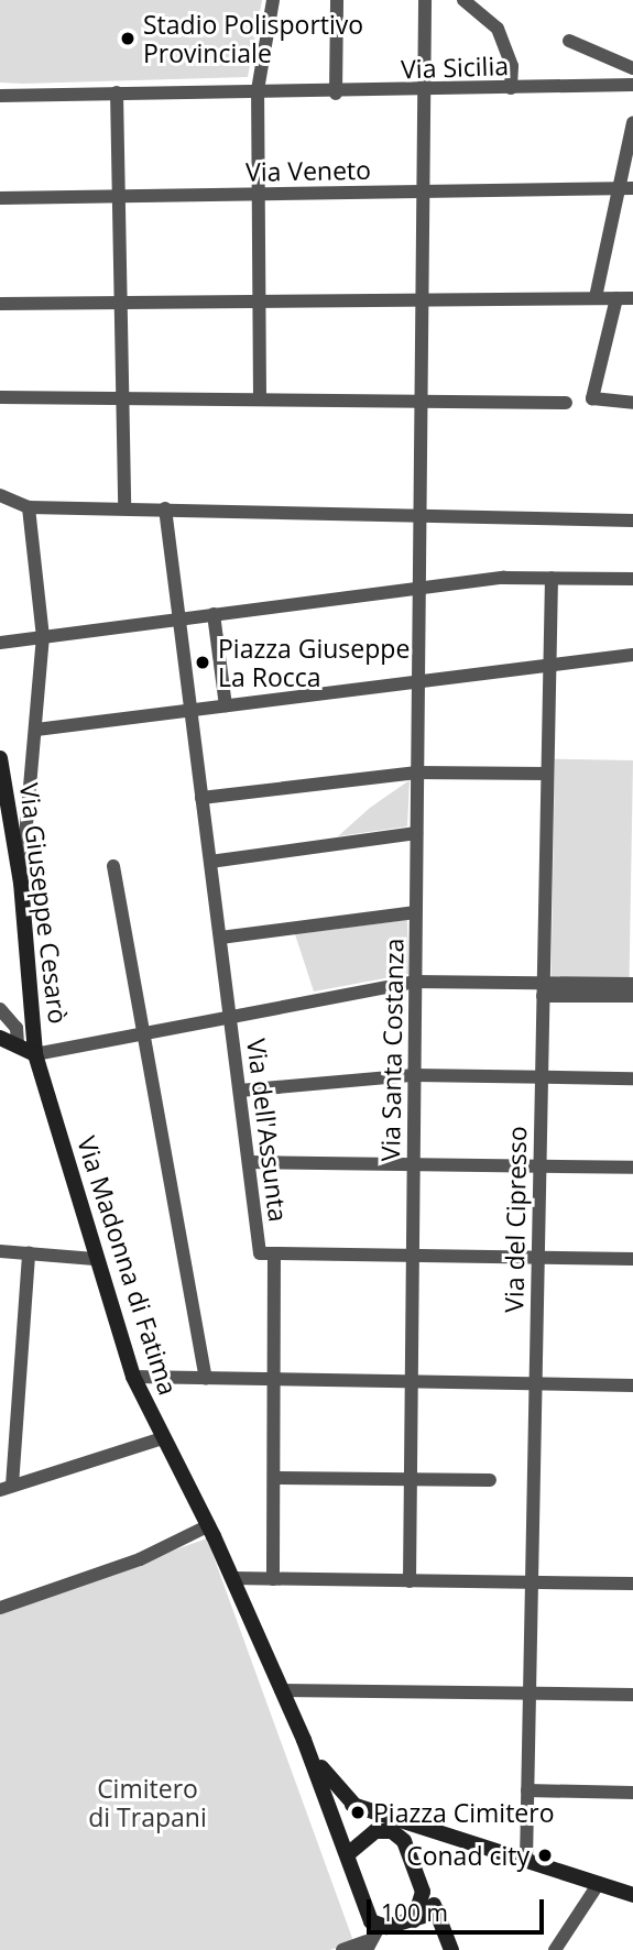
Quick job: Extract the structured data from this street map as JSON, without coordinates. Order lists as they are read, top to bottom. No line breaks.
{"streets":{"street":["Via Sicilia","Via Veneto","Via Giuseppe Cesarò","Via Santa Costanza","Via dell'Assunta","Via del Cipresso","Via Madonna di Fatima"]},"crossings":[["Via Sicilia","Via Santa Costanza"],["Via Veneto","Via Santa Costanza"],["Via Giuseppe Cesarò","Via Madonna di Fatima"]],"parks":["Cimitero di Trapani"],"places":["Stadio Polisportivo Provinciale","Piazza Giuseppe La Rocca","Piazza Cimitero","Conad city"],"scale_bar":"100 m"}
